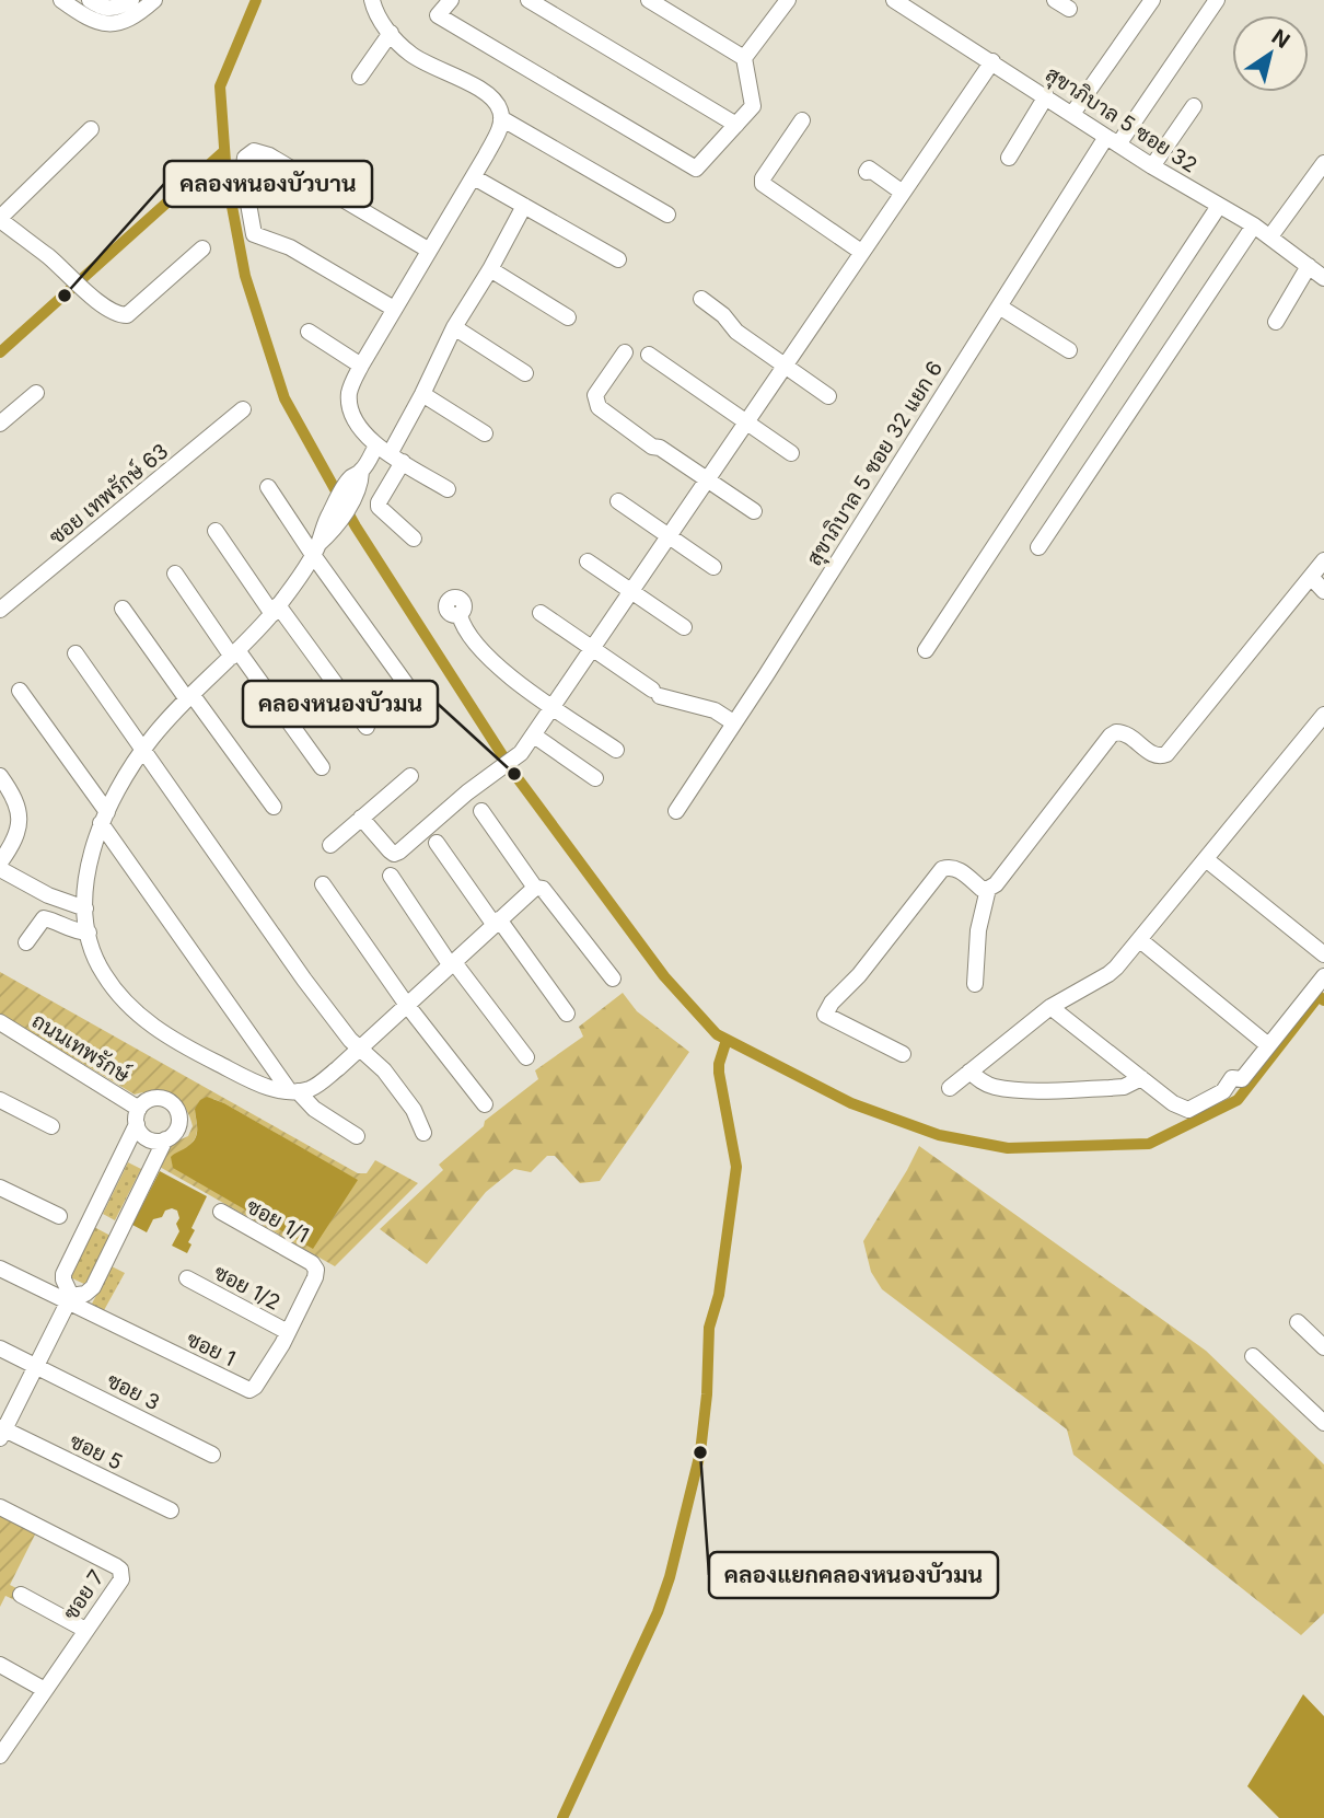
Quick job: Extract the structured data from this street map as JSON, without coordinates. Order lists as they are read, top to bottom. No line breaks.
{"streets":{"street":["สุขาภิบาล 5 ซอย 32","สุขาภิบาล 5 ซอย 32 แยก 6","ซอย เทพรักษ์ 63","ถนนเทพรักษ์","ซอย 1/1","ซอย 1/2","ซอย 1","ซอย 3","ซอย 5","ซอย 7"]},"crossings":[["สุขาภิบาล 5 ซอย 32","สุขาภิบาล 5 ซอย 32 แยก 6"],["ซอย 1/1","ซอย 1"],["ซอย 1/2","ซอย 1"]],"places":["คลองหนองบัวบาน","คลองหนองบัวมน","คลองแยกคลองหนองบัวมน"],"north":"top right"}
